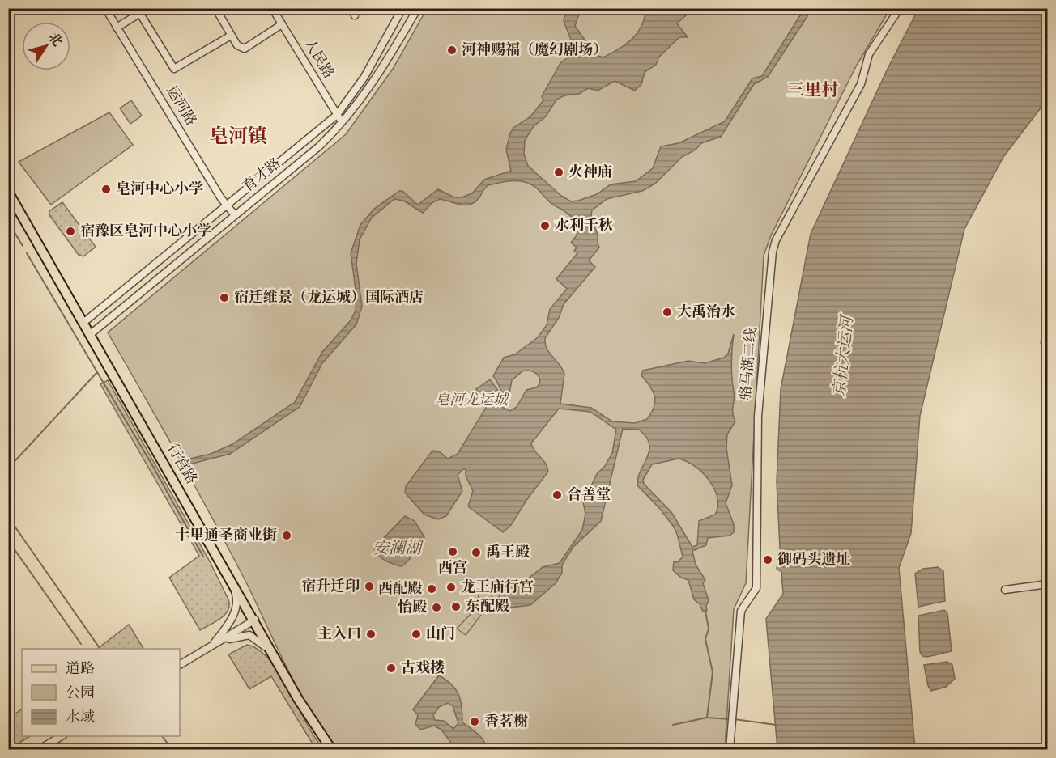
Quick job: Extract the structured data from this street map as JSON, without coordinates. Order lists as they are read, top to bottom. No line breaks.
{"streets":{"main road":["行宫路"],"street":["人民路","运河路","育才路","骆马湖二线"]},"crossings":[["人民路","育才路"],["运河路","育才路"],["育才路","行宫路"]],"districts":["三里村","皂河镇"],"water":["京杭大运河","安澜湖"],"parks":["皂河龙运城"],"places":["河神赐福（魔幻剧场）","火神庙","皂河中心小学","水利千秋","宿豫区皂河中心小学","宿迁维景（龙运城）国际酒店","大禹治水","合善堂","十里通圣商业街","西宫","禹王殿","御码头遗址","宿升迁印","龙王庙行宫","西配殿","东配殿","怡殿","主入口","山门","古戏楼","香茗榭"],"legend":["道路","公园","水域"],"north":"top right"}
